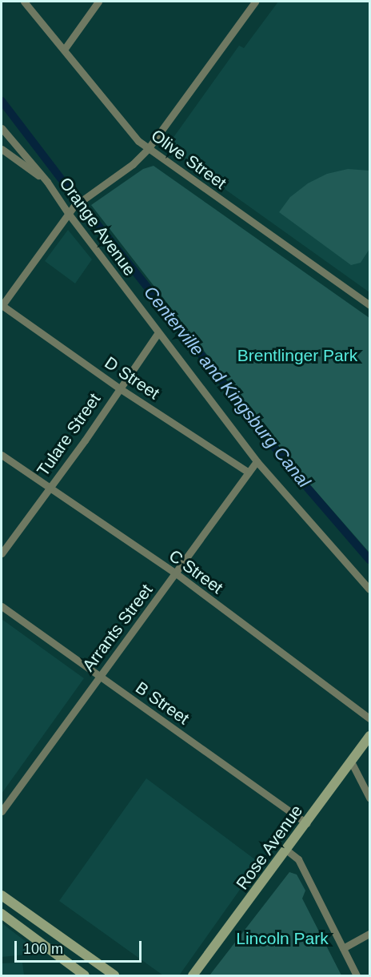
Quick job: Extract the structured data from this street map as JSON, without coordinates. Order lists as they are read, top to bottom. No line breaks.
{"streets":{"street":["Olive Street","Orange Avenue","D Street","Tulare Street","C Street","Arrants Street","B Street","Rose Avenue"]},"crossings":[["Orange Avenue","Tulare Street"],["Orange Avenue","Arrants Street"],["D Street","Tulare Street"],["D Street","Arrants Street"],["Tulare Street","C Street"],["C Street","Arrants Street"],["Arrants Street","B Street"],["B Street","Rose Avenue"]],"water":["Centerville and Kingsburg Canal"],"parks":["Brentlinger Park","Lincoln Park"],"scale_bar":"100 m"}
